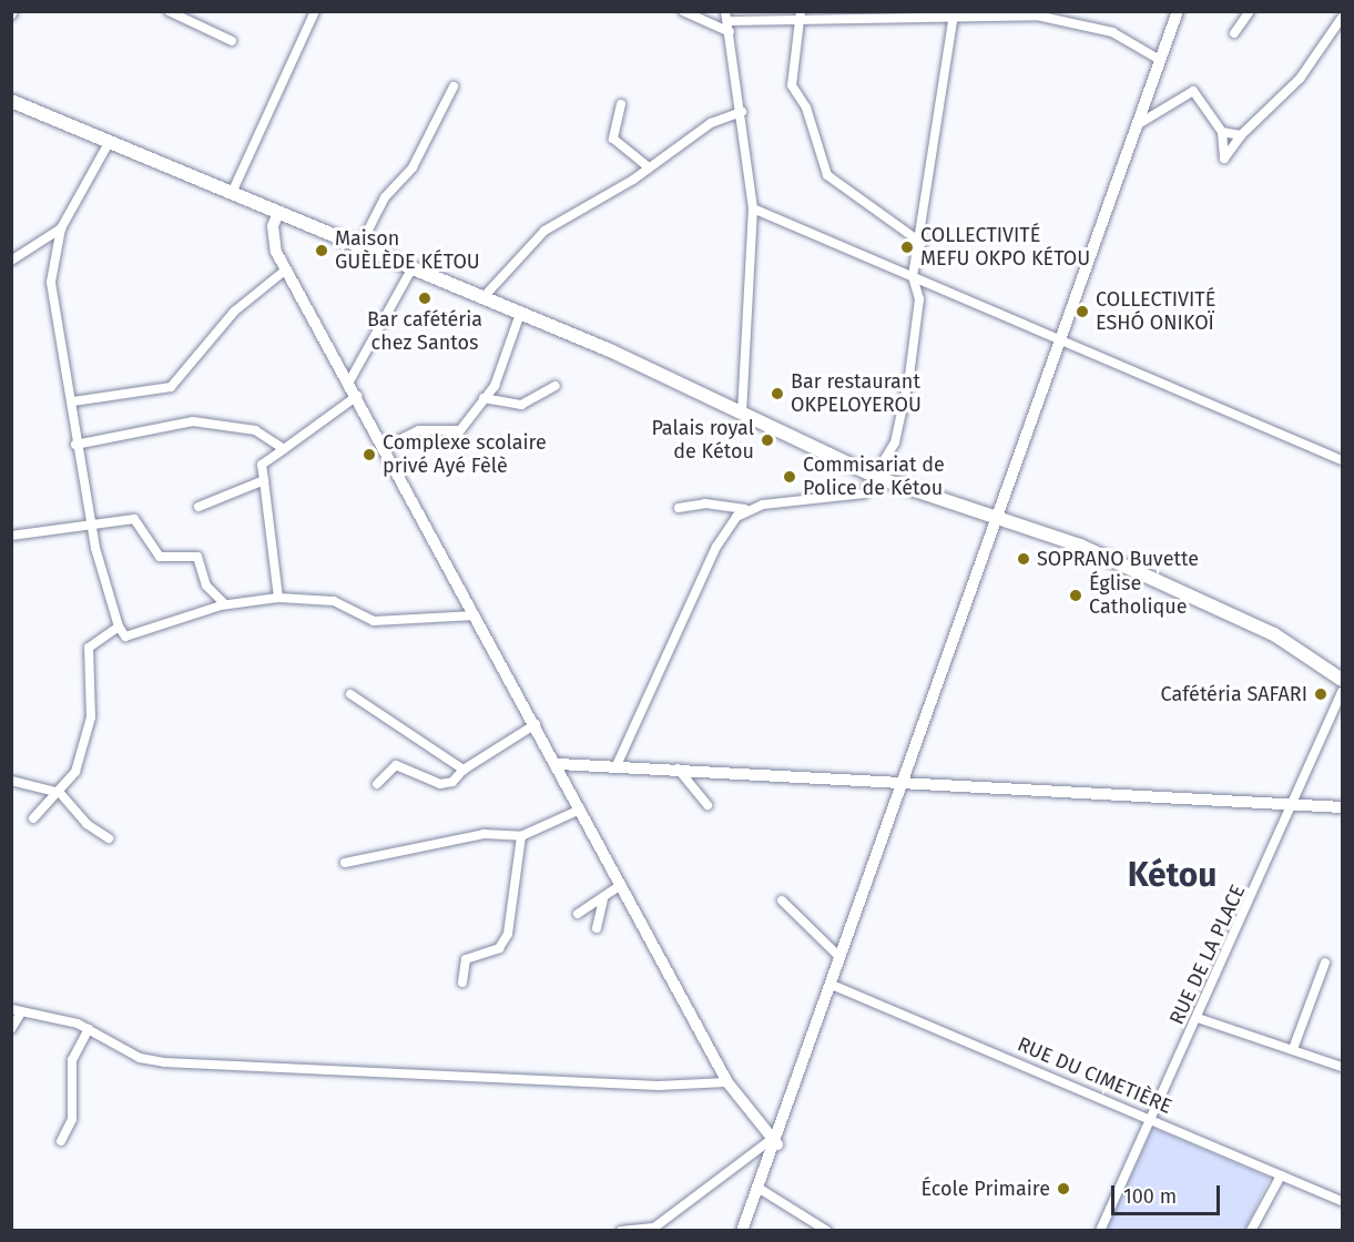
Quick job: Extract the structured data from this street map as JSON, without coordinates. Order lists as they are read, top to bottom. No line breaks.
{"streets":{"street":["RUE DE LA PLACE","RUE DU CIMETIÈRE"]},"crossings":[["RUE DE LA PLACE","RUE DU CIMETIÈRE"]],"districts":["Kétou"],"places":["COLLECTIVITÉ MEFU OKPO KÉTOU","Maison GUÈLÈDE KÉTOU","Bar cafétéria chez Santos","COLLECTIVITÉ ESHÓ ONIKOÏ","Bar restaurant OKPELOYEROU","Palais royal de Kétou","Complexe scolaire privé Ayé Fèlè","Commisariat de Police de Kétou","SOPRANO Buvette","Église Catholique","Cafétéria SAFARI","École Primaire"],"scale_bar":"100 m"}
